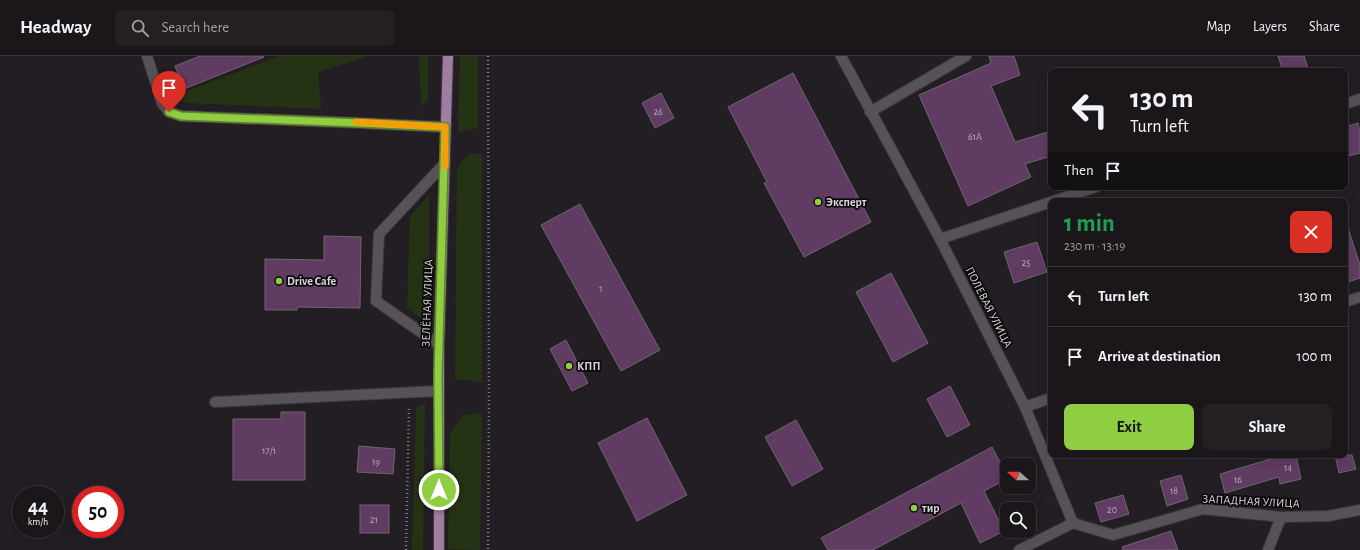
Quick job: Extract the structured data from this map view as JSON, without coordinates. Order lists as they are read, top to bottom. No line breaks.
{"streets":{"main road":["ЗЕЛЁНАЯ УЛИЦА"],"street":["ПОЛЕВАЯ УЛИЦА","ЗАПАДНАЯ УЛИЦА"]},"crossings":[["ПОЛЕВАЯ УЛИЦА","ЗАПАДНАЯ УЛИЦА"]],"places":["Эксперт","Drive Cafe","КПП","тир"],"house_numbers":["26","61А","25","1","17/1","19","14","16","18","20","21"],"north":"left","page":{"header":"Headway","search":"Search here","nav":["Map","Layers","Share"],"turn":["130 m","Turn left"],"then":"Then","heading":["1 min","230 m · 13:19"],"list":[{"name":"Turn left","value":"130 m"},{"name":"Arrive at destination","value":"100 m"}],"buttons":["Exit","Share"],"speed":"44 km/h","limit":"50"}}
